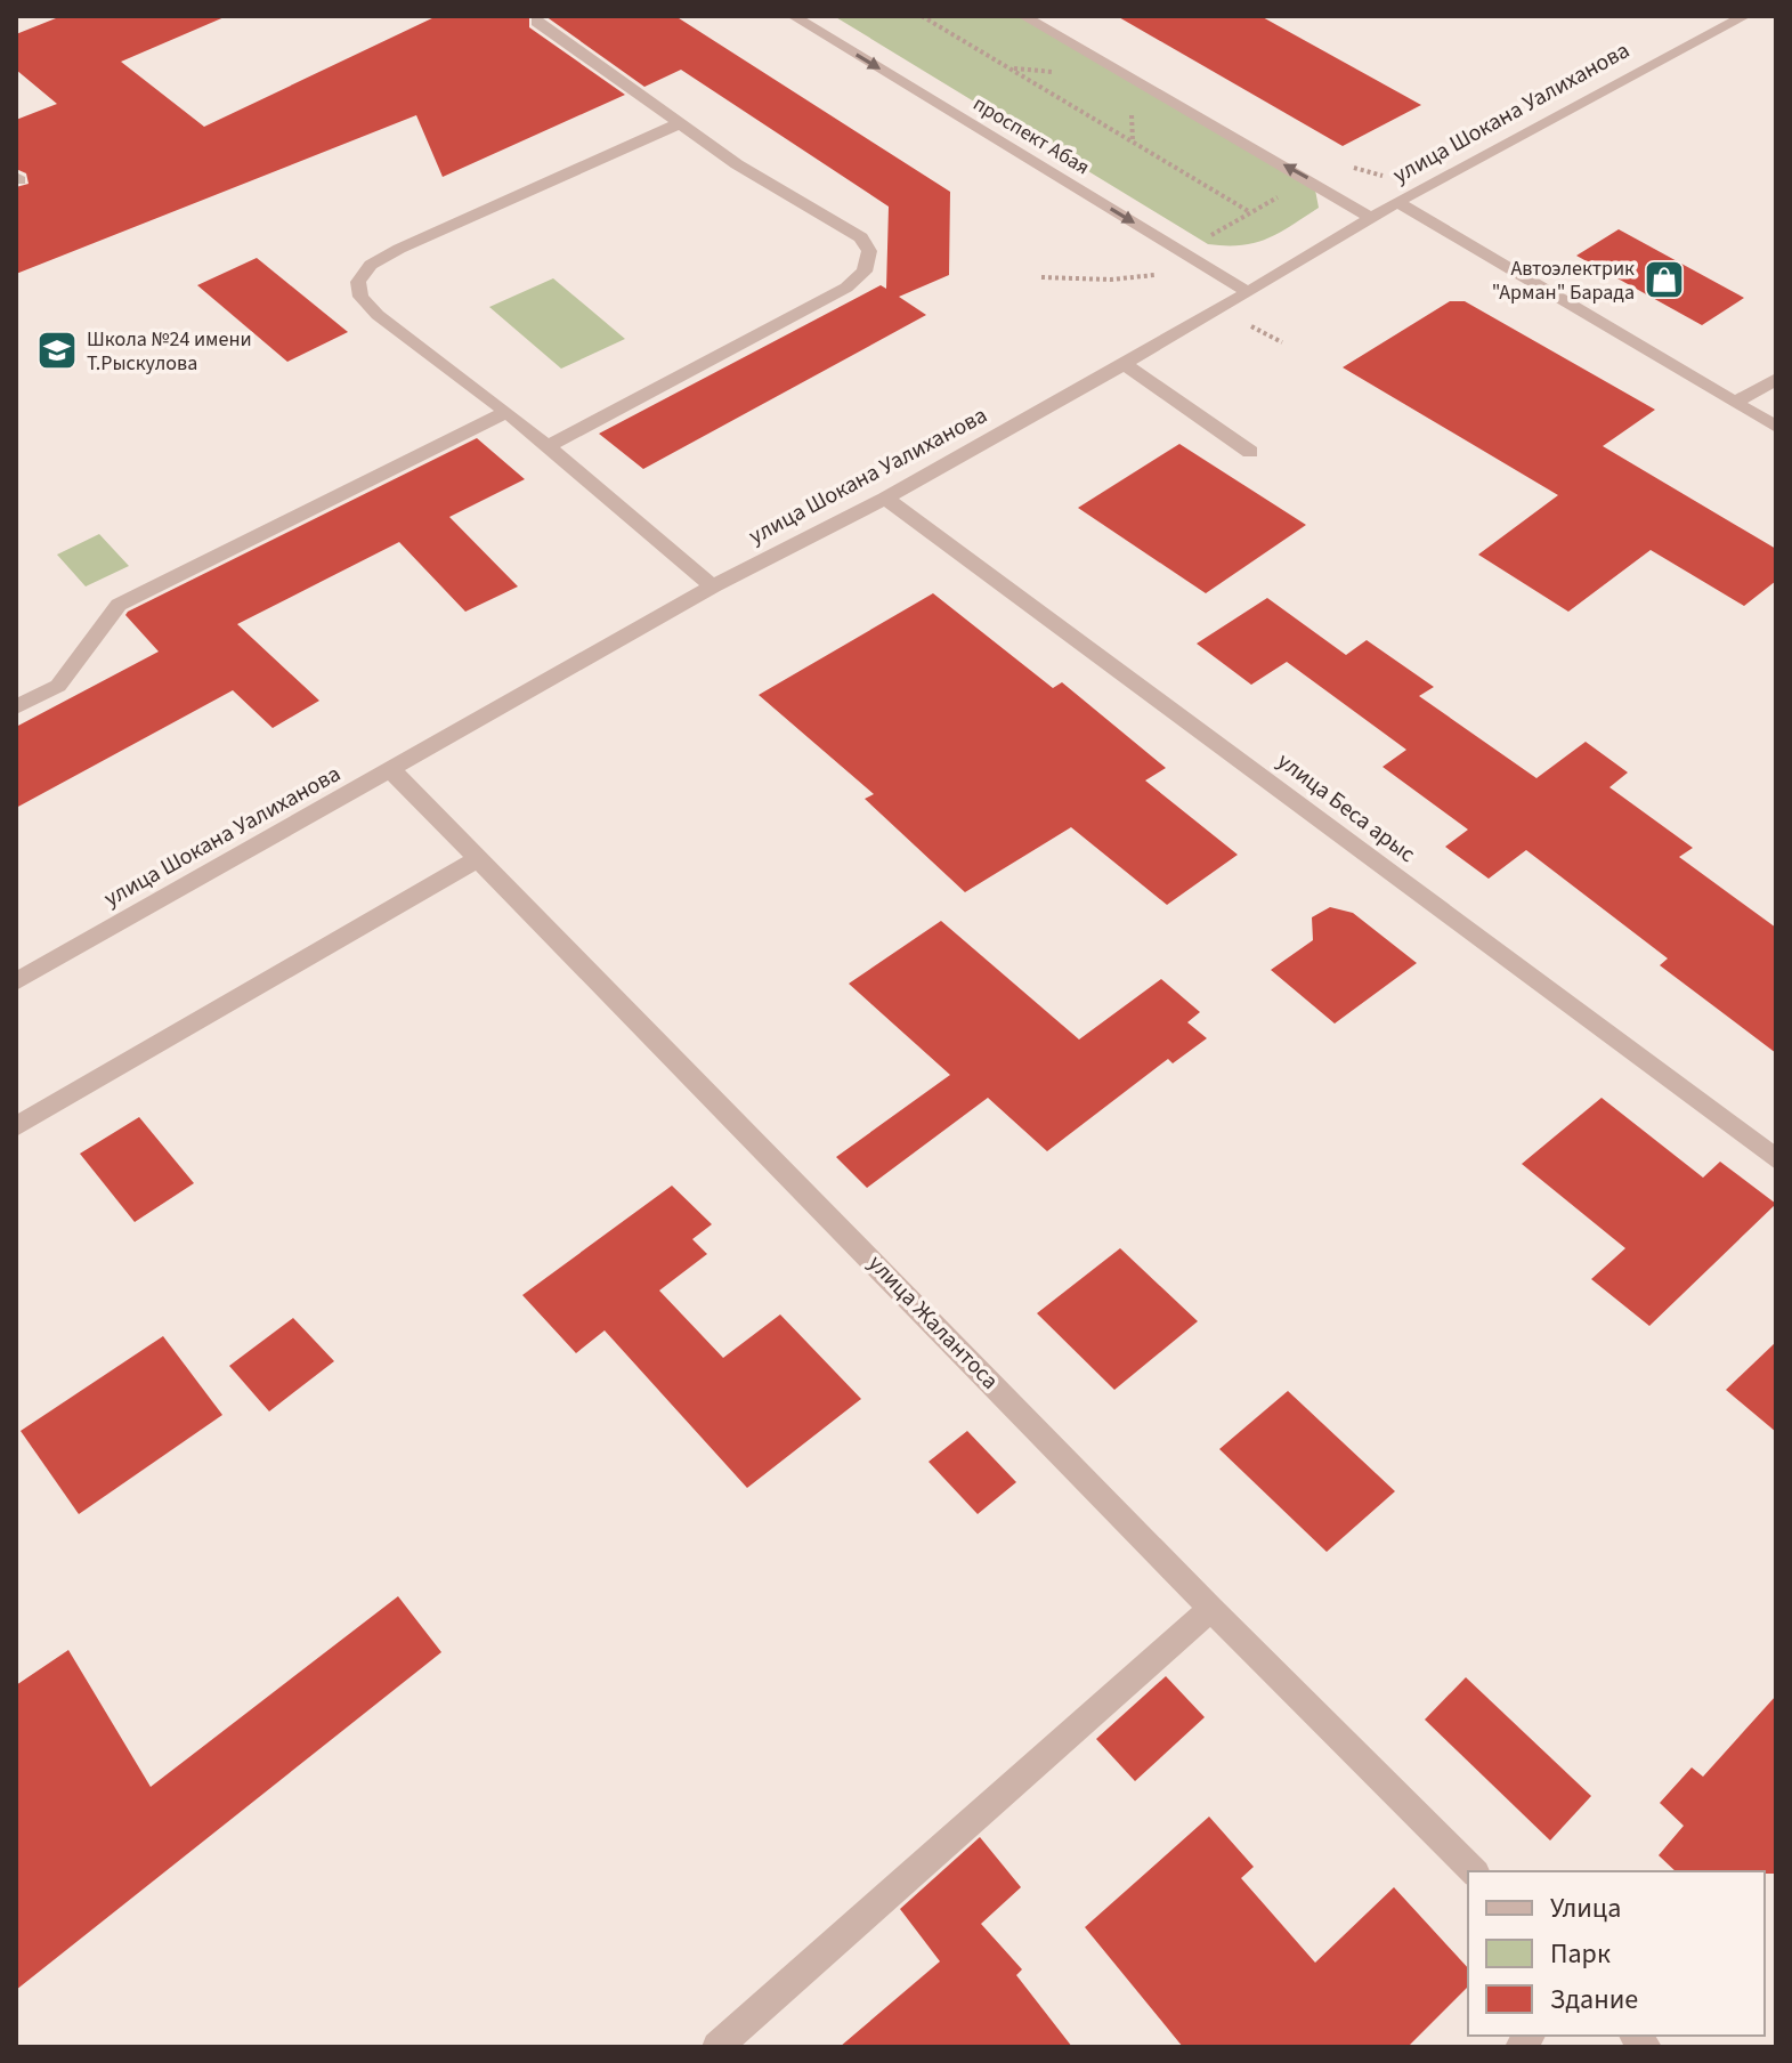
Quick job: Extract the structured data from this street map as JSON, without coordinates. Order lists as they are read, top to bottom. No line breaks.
{"streets":{"street":["улица Шокана Уалиханова","проспект Абая","улица Беса арыс","улица Жалантоса"]},"crossings":[["улица Шокана Уалиханова","проспект Абая"],["улица Шокана Уалиханова","улица Беса арыс"],["улица Шокана Уалиханова","улица Жалантоса"]],"places":{"shop":["Автоэлектрик \"Арман\" Барада"],"school or university":["Школа №24 имени Т.Рыскулова"]},"legend":["Улица","Парк","Здание"]}
